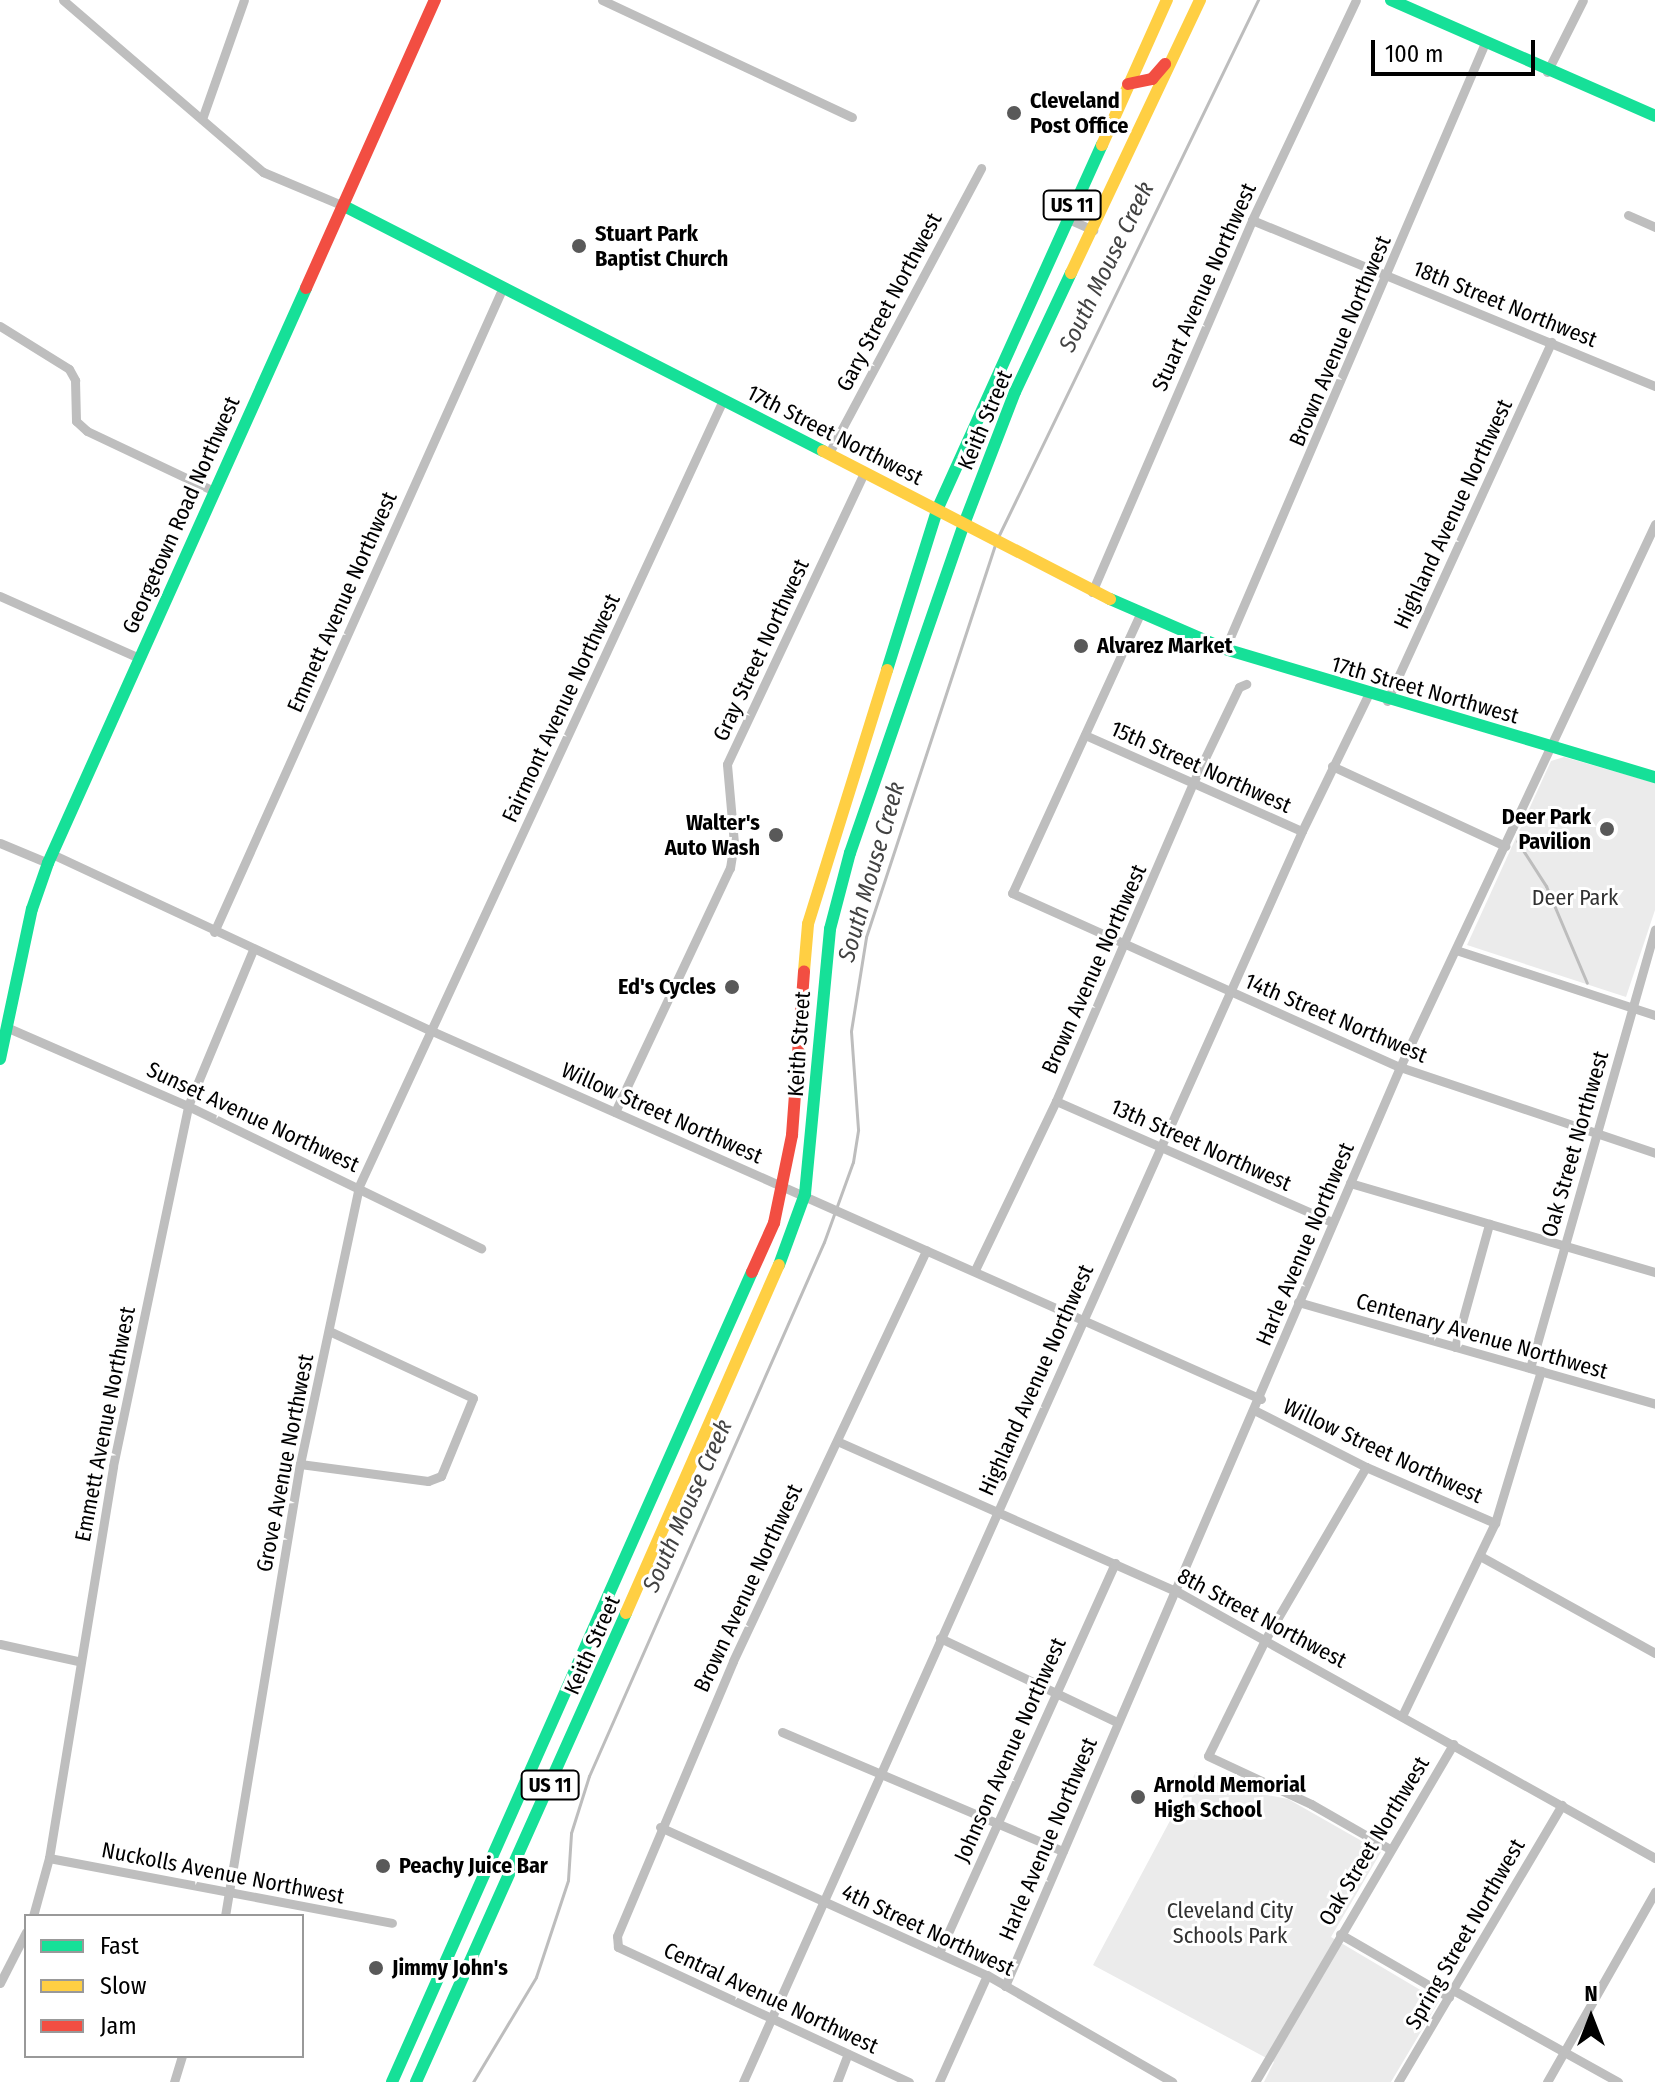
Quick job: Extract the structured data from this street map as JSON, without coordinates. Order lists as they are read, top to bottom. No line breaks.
{"streets":{"main road":["US 11","Keith Street","17th Street Northwest","Georgetown Road Northwest"],"street":["Stuart Avenue Northwest","Gary Street Northwest","18th Street Northwest","Brown Avenue Northwest","Highland Avenue Northwest","Emmett Avenue Northwest","Gray Street Northwest","Fairmont Avenue Northwest","15th Street Northwest","14th Street Northwest","Willow Street Northwest","Sunset Avenue Northwest","Oak Street Northwest","13th Street Northwest","Harle Avenue Northwest","Centenary Avenue Northwest","Grove Avenue Northwest","8th Street Northwest","Johnson Avenue Northwest","Nuckolls Avenue Northwest","4th Street Northwest","Spring Street Northwest","Central Avenue Northwest"]},"crossings":[["Stuart Avenue Northwest","18th Street Northwest"],["Stuart Avenue Northwest","17th Street Northwest"],["Gary Street Northwest","17th Street Northwest"],["18th Street Northwest","Brown Avenue Northwest"],["18th Street Northwest","Highland Avenue Northwest"],["Brown Avenue Northwest","17th Street Northwest"],["Brown Avenue Northwest","15th Street Northwest"],["Brown Avenue Northwest","14th Street Northwest"],["Brown Avenue Northwest","Willow Street Northwest"],["Brown Avenue Northwest","13th Street Northwest"],["Brown Avenue Northwest","8th Street Northwest"],["Brown Avenue Northwest","4th Street Northwest"],["Brown Avenue Northwest","Central Avenue Northwest"],["Keith Street","17th Street Northwest"],["Keith Street","Willow Street Northwest"],["17th Street Northwest","Highland Avenue Northwest"],["17th Street Northwest","Georgetown Road Northwest"],["17th Street Northwest","Emmett Avenue Northwest"],["17th Street Northwest","Gray Street Northwest"],["17th Street Northwest","Fairmont Avenue Northwest"],["17th Street Northwest","Harle Avenue Northwest"],["Highland Avenue Northwest","15th Street Northwest"],["Highland Avenue Northwest","14th Street Northwest"],["Highland Avenue Northwest","Willow Street Northwest"],["Highland Avenue Northwest","13th Street Northwest"],["Highland Avenue Northwest","8th Street Northwest"],["Highland Avenue Northwest","4th Street Northwest"],["Highland Avenue Northwest","Central Avenue Northwest"],["Georgetown Road Northwest","Willow Street Northwest"],["Georgetown Road Northwest","Sunset Avenue Northwest"],["Emmett Avenue Northwest","Willow Street Northwest"],["Emmett Avenue Northwest","Sunset Avenue Northwest"],["Emmett Avenue Northwest","Nuckolls Avenue Northwest"],["Gray Street Northwest","Willow Street Northwest"],["Fairmont Avenue Northwest","Willow Street Northwest"],["Fairmont Avenue Northwest","Grove Avenue Northwest"],["15th Street Northwest","14th Street Northwest"],["14th Street Northwest","Oak Street Northwest"],["14th Street Northwest","Harle Avenue Northwest"],["Willow Street Northwest","Harle Avenue Northwest"],["Willow Street Northwest","Grove Avenue Northwest"],["Sunset Avenue Northwest","Grove Avenue Northwest"],["Oak Street Northwest","Centenary Avenue Northwest"],["Oak Street Northwest","8th Street Northwest"],["13th Street Northwest","Harle Avenue Northwest"],["Harle Avenue Northwest","Centenary Avenue Northwest"],["Harle Avenue Northwest","8th Street Northwest"],["Harle Avenue Northwest","4th Street Northwest"],["Grove Avenue Northwest","Nuckolls Avenue Northwest"],["8th Street Northwest","Johnson Avenue Northwest"],["8th Street Northwest","Spring Street Northwest"],["Johnson Avenue Northwest","4th Street Northwest"]],"water":["South Mouse Creek"],"parks":["Deer Park","Cleveland City Schools Park"],"places":["Cleveland Post Office","Stuart Park Baptist Church","Alvarez Market","Deer Park Pavilion","Walter's Auto Wash","Ed's Cycles","Arnold Memorial High School","Peachy Juice Bar","Jimmy John's"],"legend":["Fast","Slow","Jam"],"scale_bar":"100 m","north":"top"}
